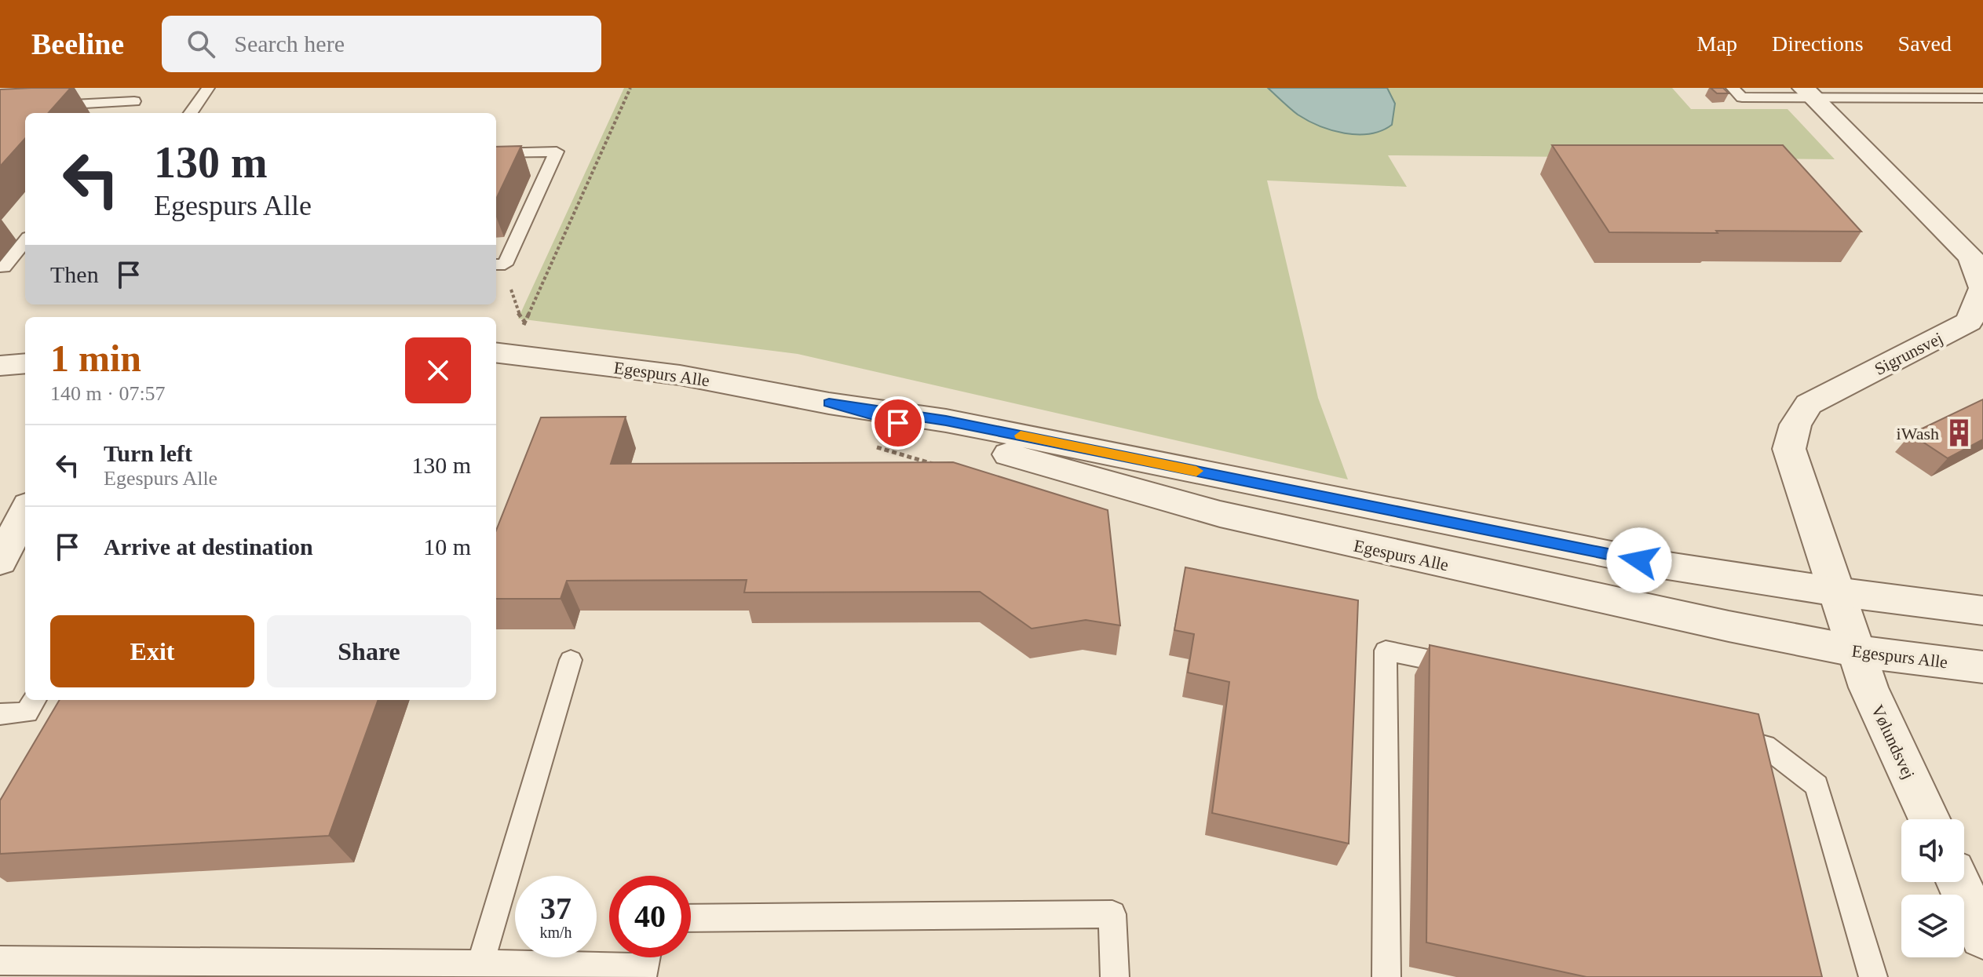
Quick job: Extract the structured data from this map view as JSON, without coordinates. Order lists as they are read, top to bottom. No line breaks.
{"streets":{"street":["Sigrunsvej","Egespurs Alle","Vølundsvej"]},"crossings":[["Sigrunsvej","Egespurs Alle"],["Sigrunsvej","Vølundsvej"],["Egespurs Alle","Vølundsvej"]],"places":{"building":["iWash"]},"page":{"header":"Beeline","search":"Search here","nav":["Map","Directions","Saved"],"turn":["130 m","Egespurs Alle"],"then":"Then","heading":["1 min","140 m · 07:57"],"list":[{"name":"Turn left","note":"Egespurs Alle","value":"130 m"},{"name":"Arrive at destination","value":"10 m"}],"buttons":["Exit","Share"],"speed":"37 km/h","limit":"40"}}
